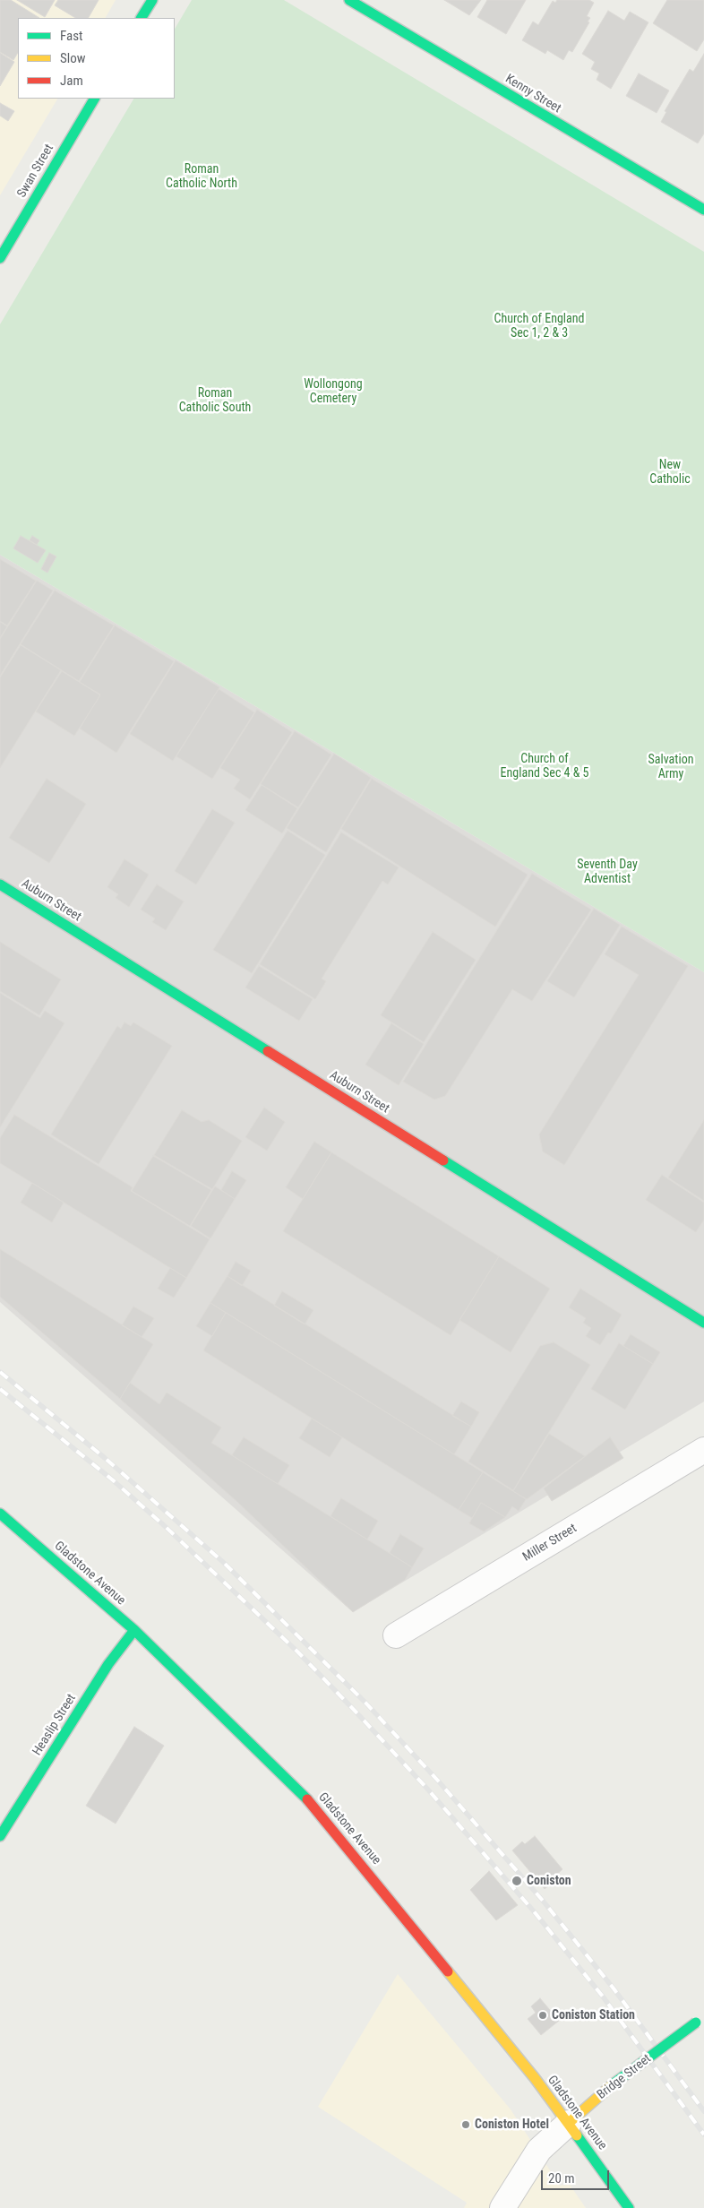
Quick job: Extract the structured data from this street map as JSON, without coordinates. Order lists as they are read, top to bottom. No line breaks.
{"streets":{"street":["Kenny Street","Swan Street","Auburn Street","Miller Street","Gladstone Avenue","Heaslip Street","Bridge Street"]},"crossings":[["Gladstone Avenue","Heaslip Street"],["Gladstone Avenue","Bridge Street"]],"parks":["Roman Catholic North","Church of England Sec 1, 2 & 3","Wollongong Cemetery","Roman Catholic South","New Catholic","Church of England Sec 4 & 5","Salvation Army","Seventh Day Adventist"],"places":["Coniston","Coniston Station","Coniston Hotel"],"legend":["Fast","Slow","Jam"],"scale_bar":"20 m"}
